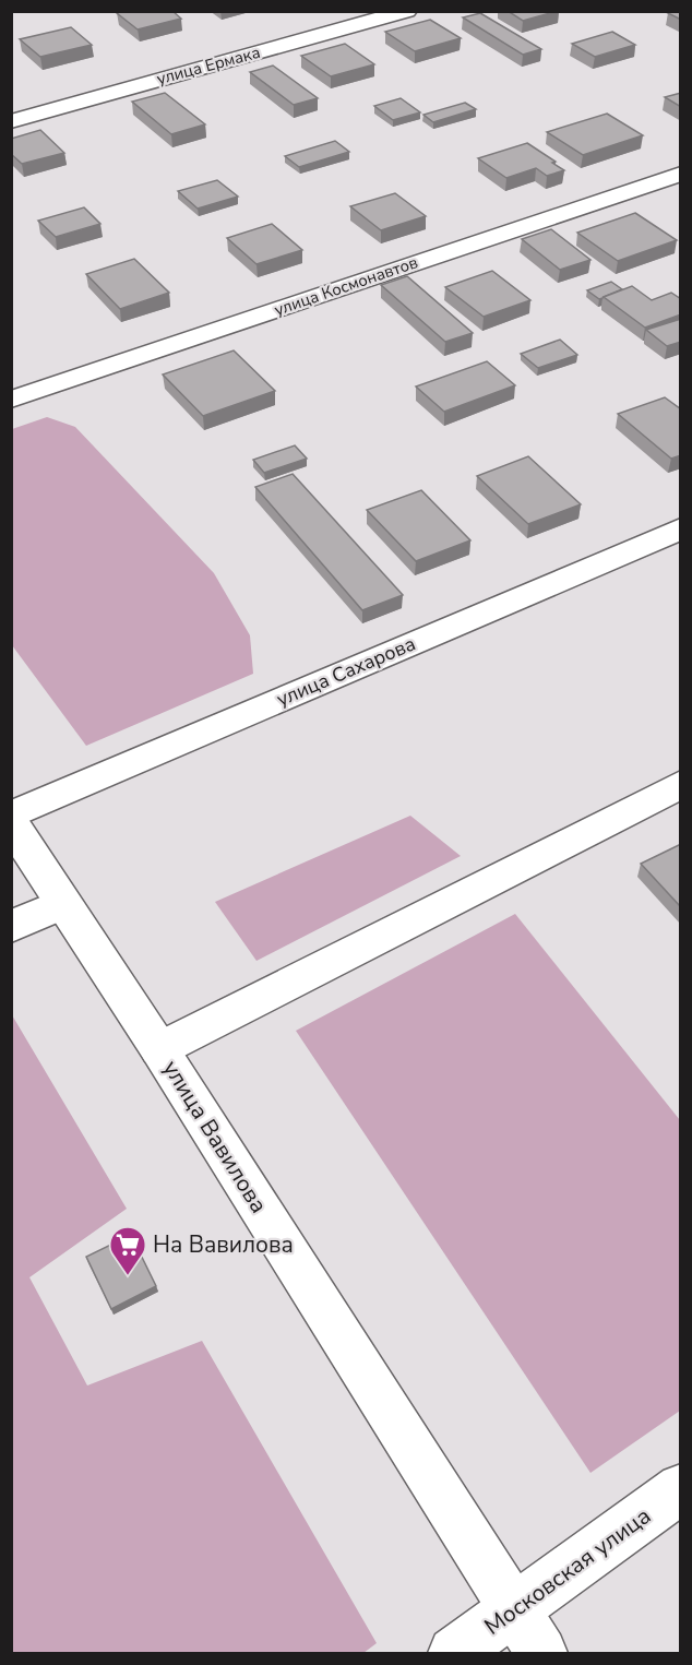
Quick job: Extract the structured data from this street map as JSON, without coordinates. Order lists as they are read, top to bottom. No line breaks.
{"streets":{"street":["улица Ермака","улица Космонавтов","улица Сахарова","улица Вавилова","Московская улица"]},"crossings":[["улица Вавилова","Московская улица"]],"places":{"supermarket":["На Вавилова"]}}
